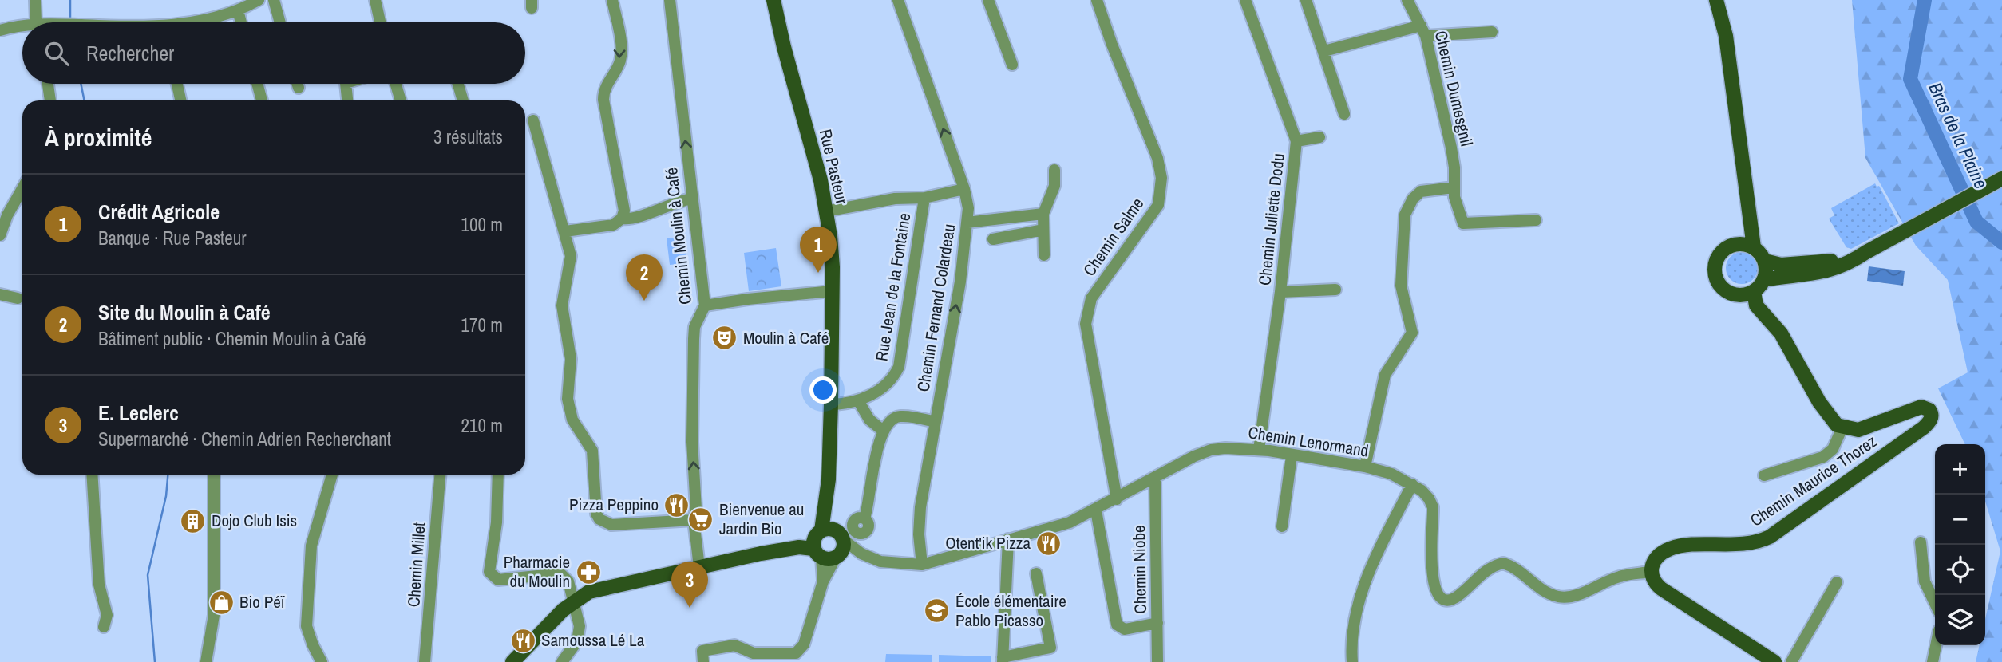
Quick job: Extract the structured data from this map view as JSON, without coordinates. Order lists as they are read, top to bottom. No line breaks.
{"streets":{"main road":["Rue Pasteur","Chemin Maurice Thorez"],"street":["Chemin Dumesgnil","Chemin Juliette Dodu","Chemin Moulin à Café","Chemin Salme","Rue Jean de la Fontaine","Chemin Fernand Colardeau","Chemin Lenormand","Chemin Millet","Chemin Niobe"]},"crossings":[["Rue Pasteur","Rue Jean de la Fontaine"],["Chemin Juliette Dodu","Chemin Lenormand"],["Chemin Salme","Chemin Lenormand"],["Chemin Fernand Colardeau","Chemin Lenormand"],["Chemin Lenormand","Chemin Maurice Thorez"],["Chemin Lenormand","Chemin Niobe"]],"one_way":["Chemin Fernand Colardeau"],"water":["Bras de la Plaine"],"places":{"theatre":["Moulin à Café"],"restaurant":["Pizza Peppino","Otent'ik Pizza","Samoussa Lé La"],"supermarket":["Bienvenue au Jardin Bio"],"building":["Dojo Club Isis"],"pharmacy":["Pharmacie du Moulin"],"shop":["Bio Péï"],"school or university":["École élémentaire Pablo Picasso"]},"page":{"search":"Rechercher","heading":["À proximité","3 résultats"],"list":[{"mark":"1","name":"Crédit Agricole","note":"Banque · Rue Pasteur","value":"100 m"},{"mark":"2","name":"Site du Moulin à Café","note":"Bâtiment public · Chemin Moulin à Café","value":"170 m"},{"mark":"3","name":"E. Leclerc","note":"Supermarché · Chemin Adrien Recherchant","value":"210 m"}],"pins":["1","2","3"],"map_buttons":["+","−"]}}
